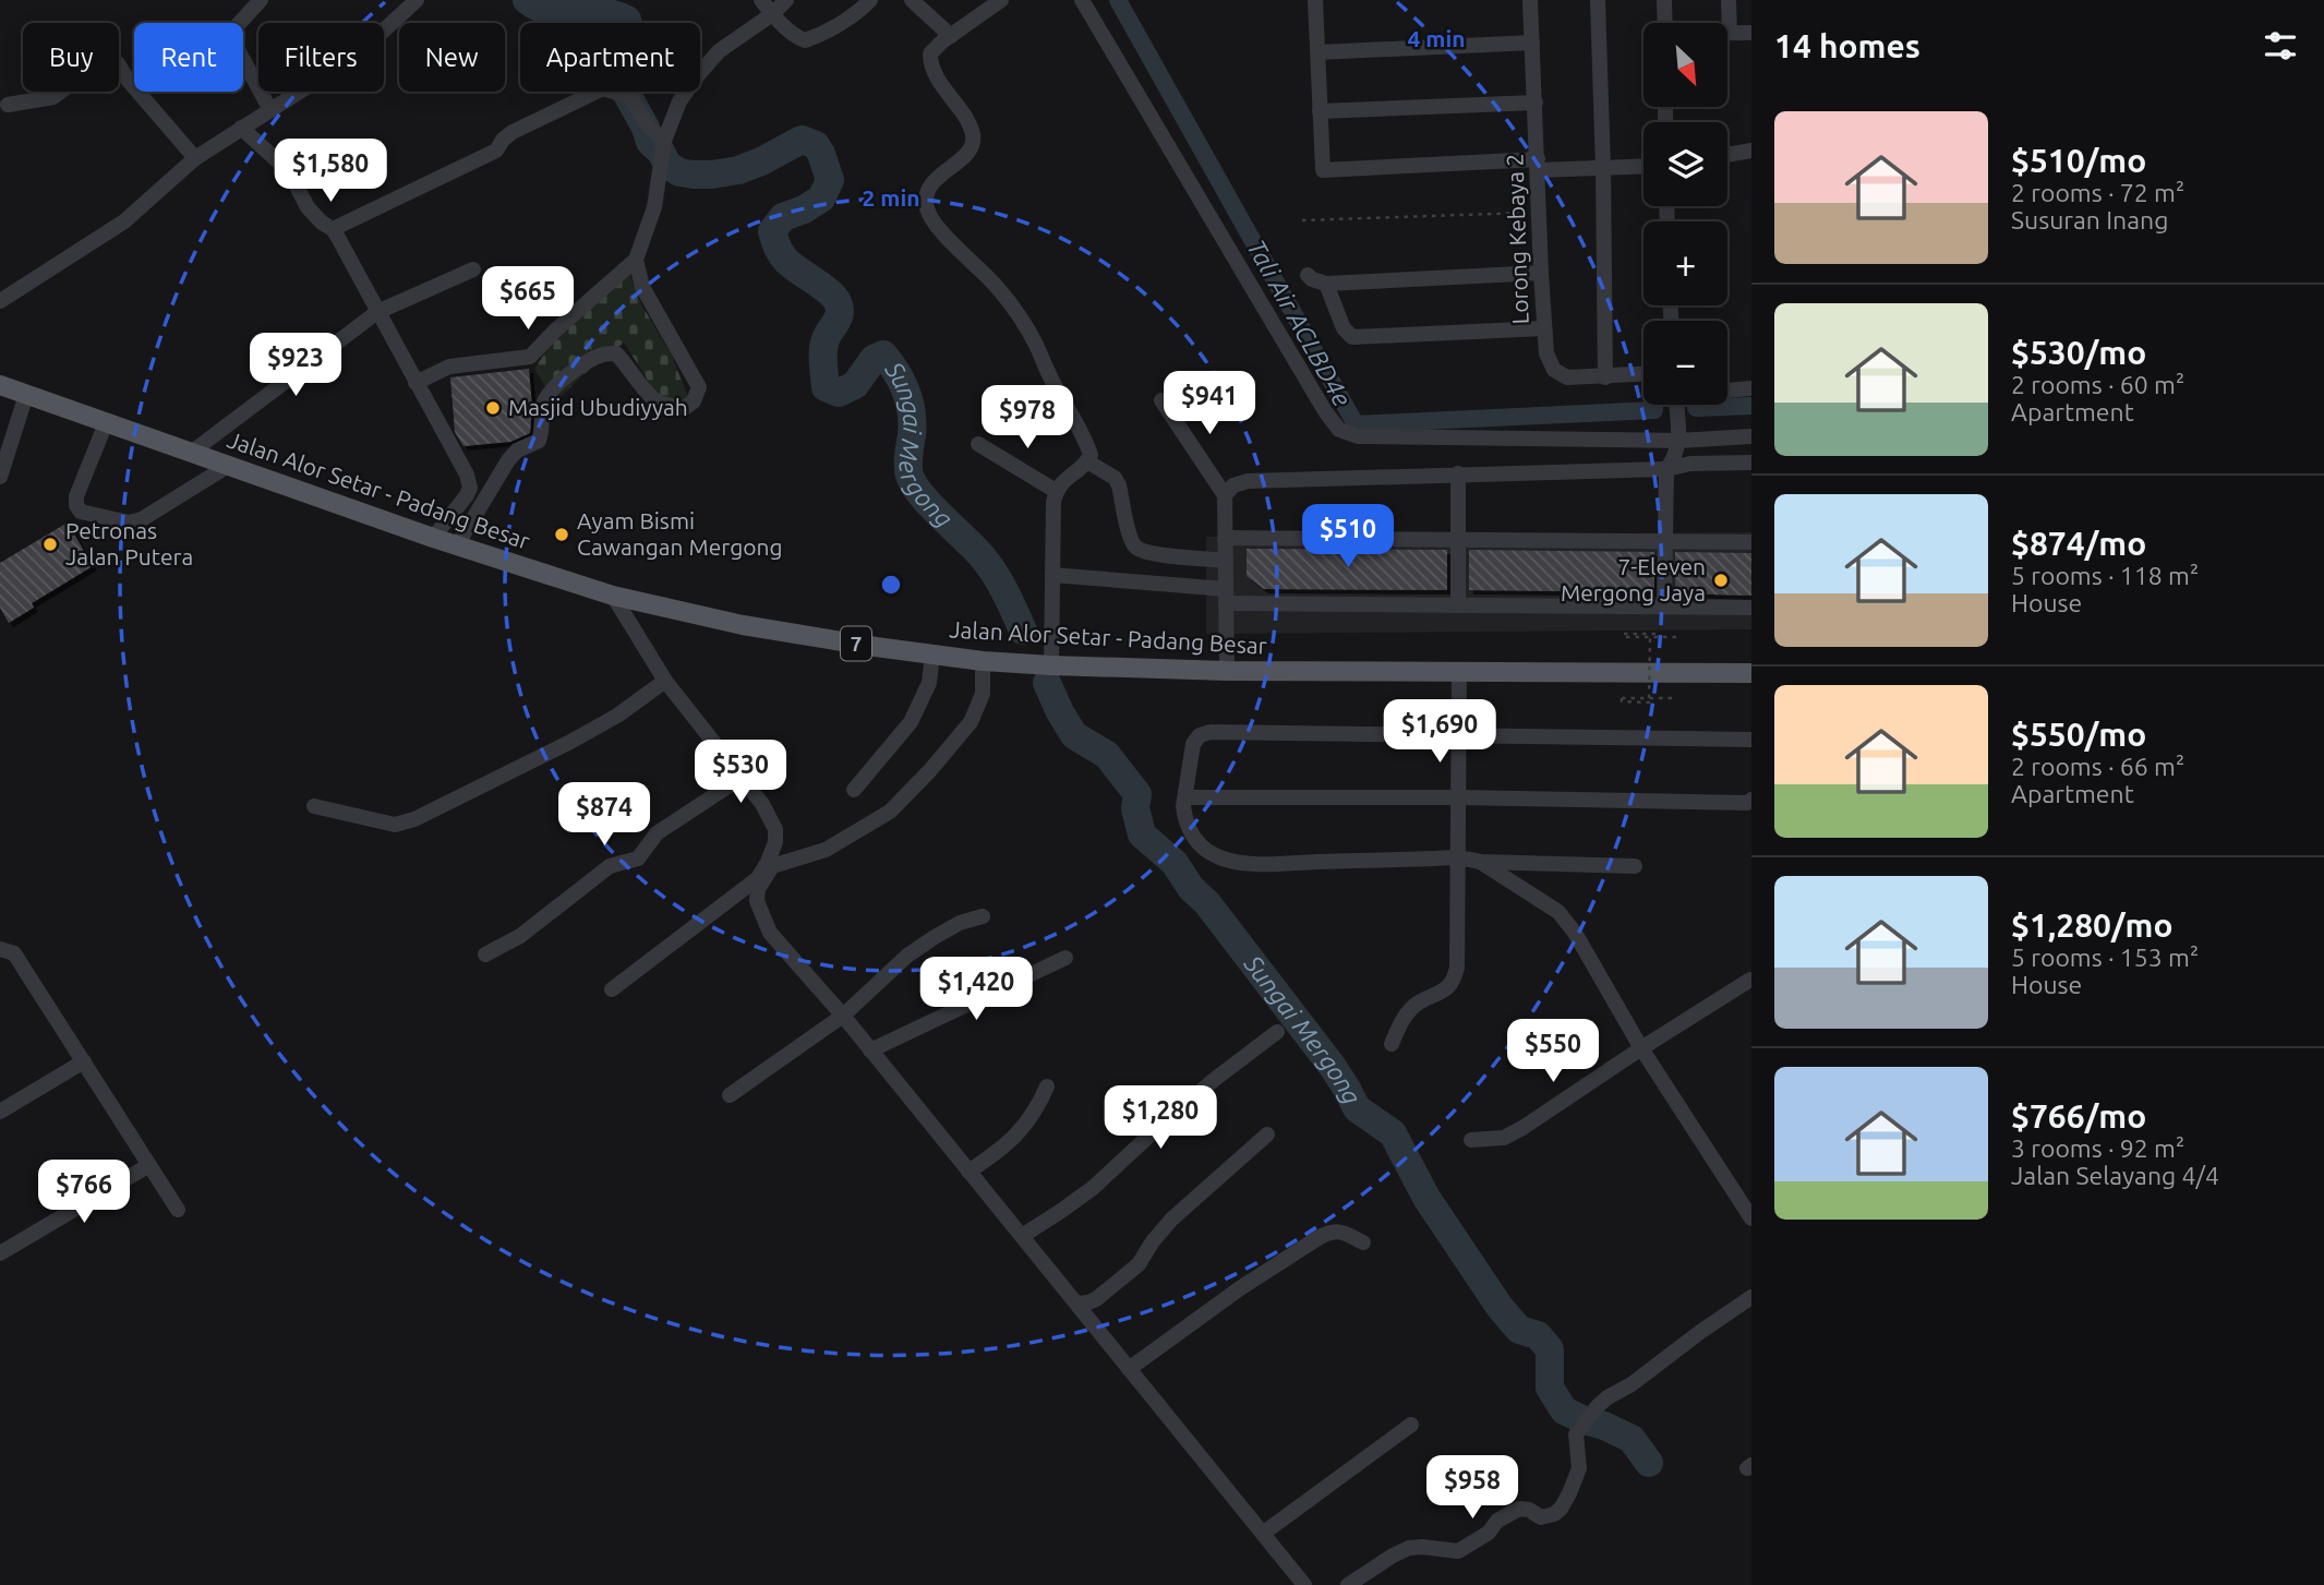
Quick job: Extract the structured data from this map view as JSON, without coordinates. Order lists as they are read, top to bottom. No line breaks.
{"streets":{"main road":["Jalan Alor Setar - Padang Besar","7"],"street":["Lorong Kebaya 2"]},"water":["Tali Air ACLBD4e","Sungai Mergong"],"places":["Masjid Ubudiyyah","Ayam Bismi Cawangan Mergong","Petronas Jalan Putera","7-Eleven Mergong Jaya"],"north":"bottom right","page":{"heading":"14 homes","map_buttons":["+","−"],"chip":["Buy","Rent","Filters","New","Apartment"],"list":[{"name":"$510/mo","note":"2 rooms · 72 m² · Susuran Inang"},{"name":"$530/mo","note":"2 rooms · 60 m² · Apartment"},{"name":"$874/mo","note":"5 rooms · 118 m² · House"},{"name":"$550/mo","note":"2 rooms · 66 m² · Apartment"},{"name":"$1,280/mo","note":"5 rooms · 153 m² · House"},{"name":"$766/mo","note":"3 rooms · 92 m² · Jalan Selayang 4/4"}],"price":["$1,580","$665","$923","$941","$978","$510","$1,690","$530","$874","$1,420","$550","$1,280","$766","$958"]},"rings":["4 min","2 min"]}
